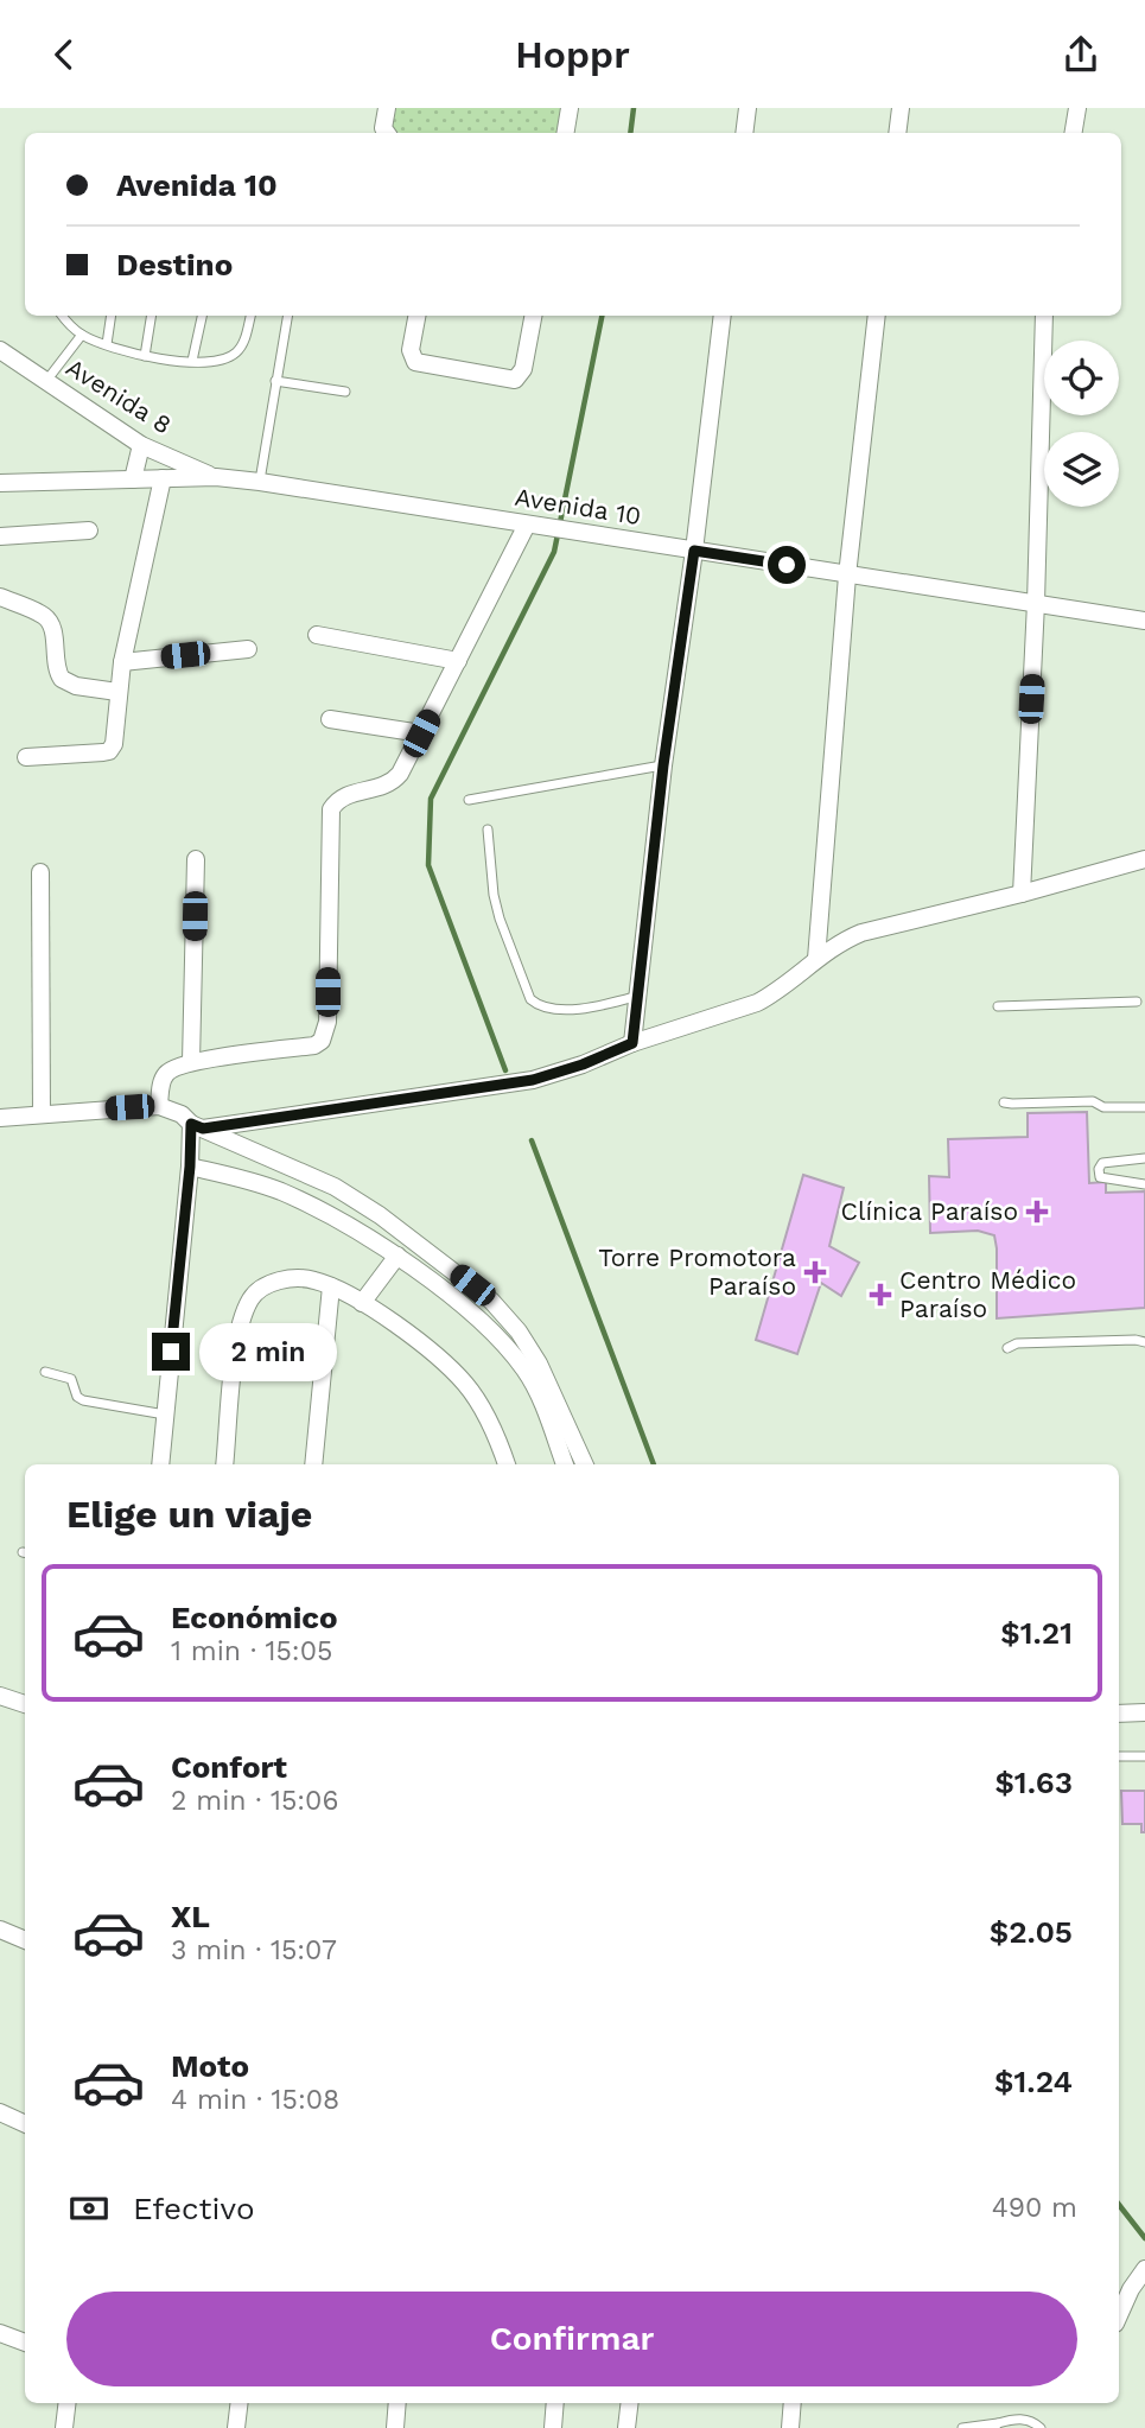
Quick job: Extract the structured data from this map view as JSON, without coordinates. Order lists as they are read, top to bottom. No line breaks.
{"streets":{"street":["Avenida 8","Avenida 10"]},"crossings":[["Avenida 8","Avenida 10"]],"places":{"health":["Clínica Paraíso","Torre Promotora Paraíso","Centro Médico Paraíso"]},"page":{"header":"Hoppr","banner":["Avenida 10","Destino"],"bubble":"2 min","heading":"Elige un viaje","list":[{"name":"Económico","note":"1 min · 15:05","value":"$1.21"},{"name":"Confort","note":"2 min · 15:06","value":"$1.63"},{"name":"XL","note":"3 min · 15:07","value":"$2.05"},{"name":"Moto","note":"4 min · 15:08","value":"$1.24"}],"pay":["Efectivo","490 m"],"buttons":"Confirmar"}}
